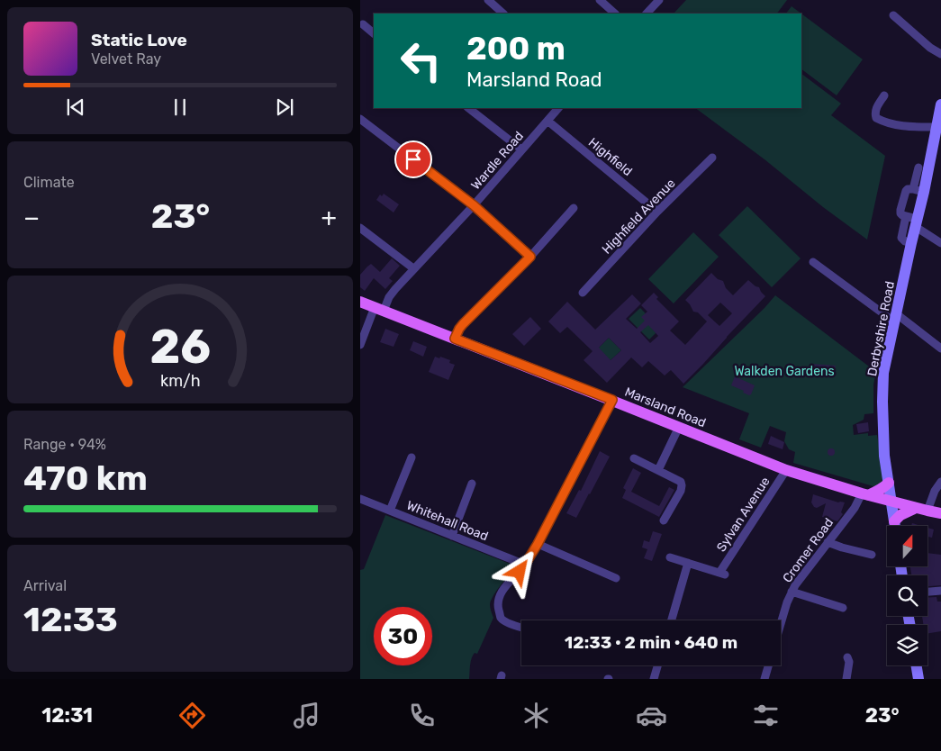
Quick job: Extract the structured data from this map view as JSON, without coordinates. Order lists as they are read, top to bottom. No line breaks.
{"streets":{"main road":["Marsland Road"],"street":["Highfield","Wardle Road","Highfield Avenue","Derbyshire Road","Sylvan Avenue","Whitehall Road","Cromer Road"]},"crossings":[["Highfield","Wardle Road"],["Highfield","Highfield Avenue"],["Wardle Road","Marsland Road"],["Derbyshire Road","Marsland Road"],["Marsland Road","Sylvan Avenue"],["Marsland Road","Cromer Road"]],"parks":["Walkden Gardens"],"north":"top","page":{"turn":["200 m","Marsland Road"],"song":["Static Love","Velvet Ray"],"tile":["Climate",["Range · 94%","470 km"],["Arrival","12:33"]],"heat":["−","23°","+"],"limit":"30","trip":"12:33 · 2 min · 640 m","tabs":["12:31","23°"],"gauge":["26","km/h"]}}
